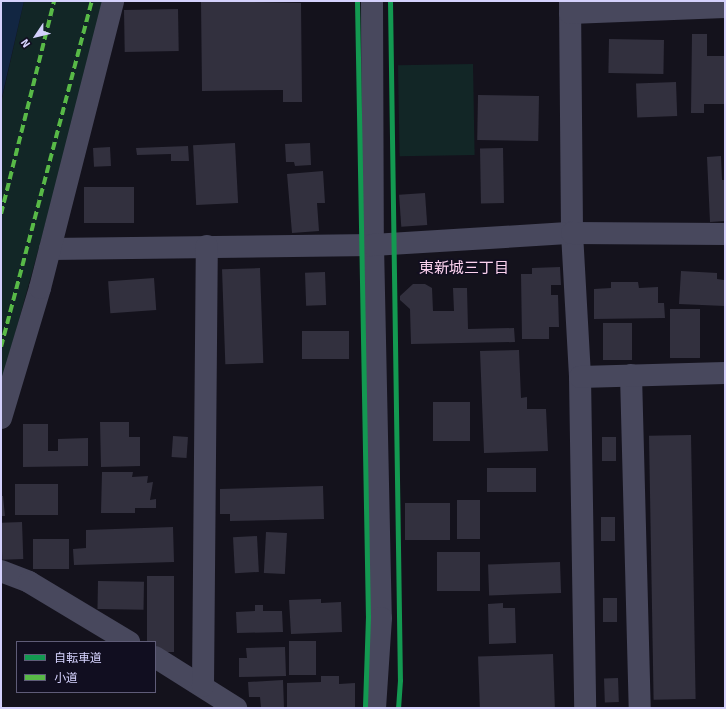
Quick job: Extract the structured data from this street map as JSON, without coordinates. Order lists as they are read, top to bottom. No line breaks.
{"districts":["東新城三丁目"],"legend":["自転車道","小道"],"north":"bottom left"}
